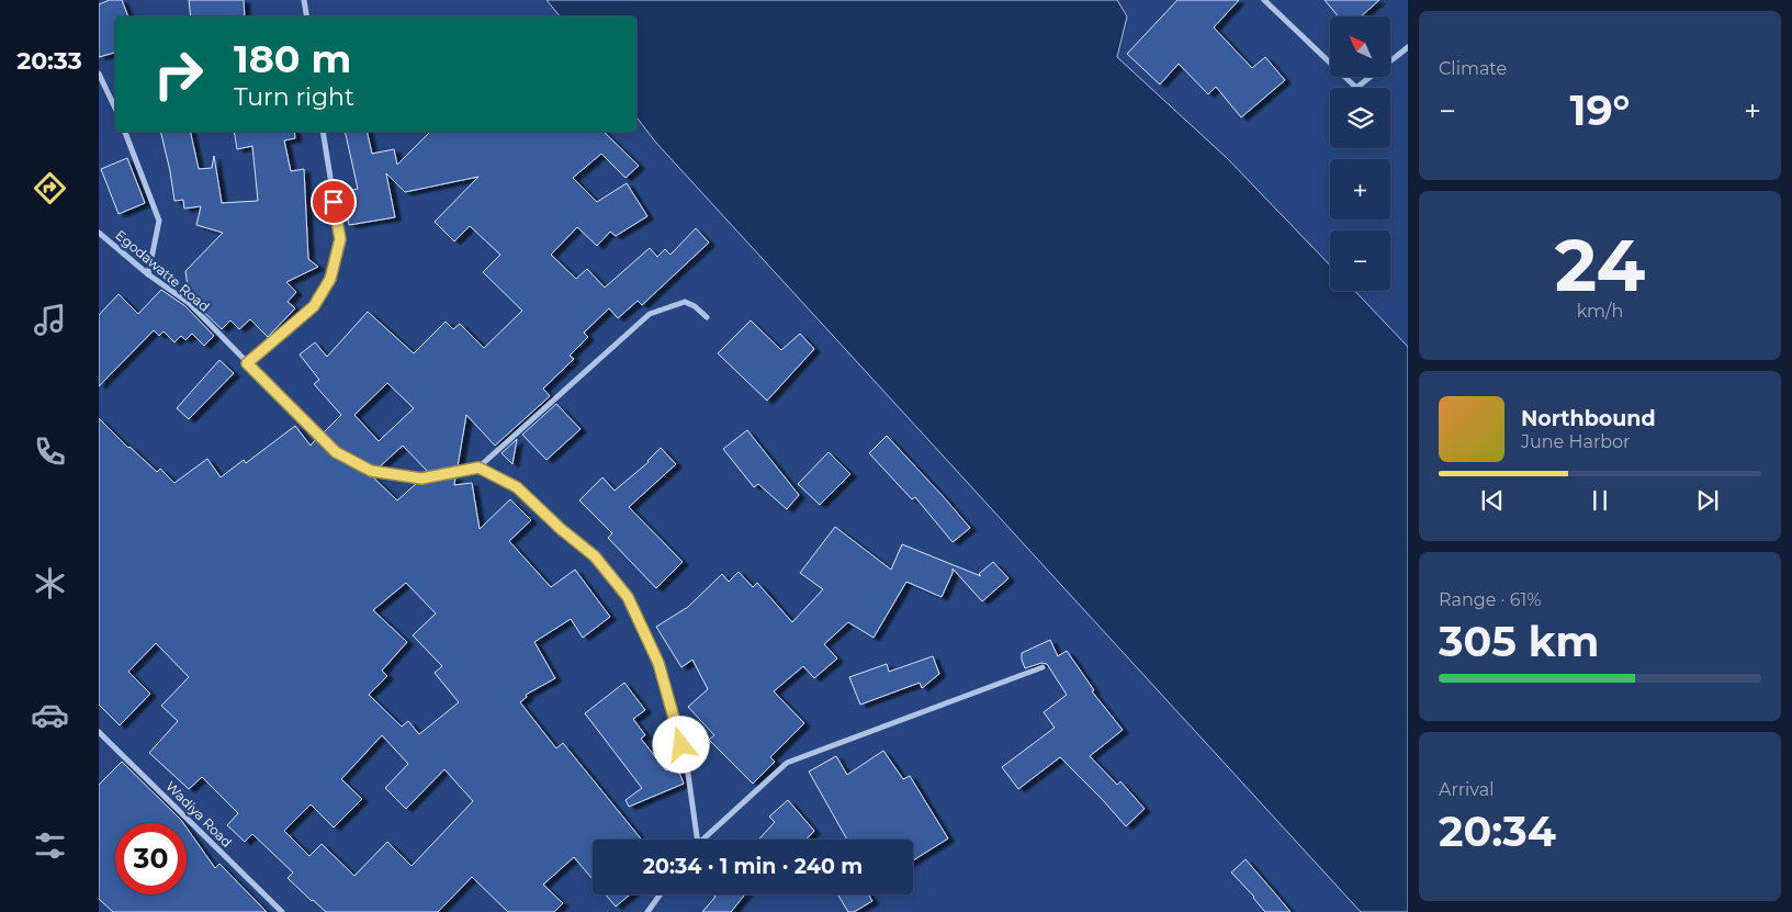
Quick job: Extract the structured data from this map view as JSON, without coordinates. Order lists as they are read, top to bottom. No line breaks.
{"streets":{"street":["Egodawatte Road","Wadiya Road"]},"north":"top left","page":{"tabs":"20:33","tile":["Climate",["24","km/h"],["Range · 61%","305 km"],["Arrival","20:34"]],"map_buttons":["+","−"],"turn":["180 m","Turn right"],"heat":["−","19°","+"],"song":["Northbound","June Harbor"],"limit":"30","trip":"20:34 · 1 min · 240 m"}}
